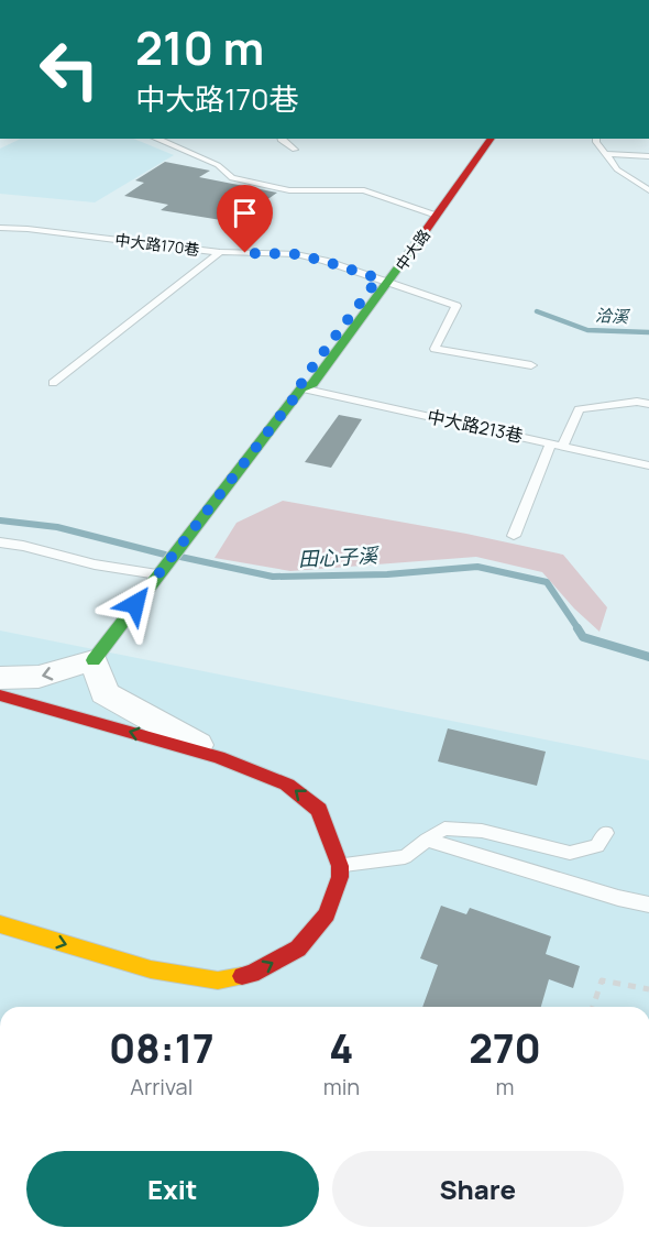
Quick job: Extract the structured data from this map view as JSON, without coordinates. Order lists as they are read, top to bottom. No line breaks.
{"streets":{"street":["中大路"],"lane":["中大路170巷","中大路213巷"]},"crossings":[["中大路170巷","中大路"],["中大路","中大路213巷"]],"water":["洽溪","田心子溪"],"page":{"turn":["210 m","中大路170巷"],"eta":["08:17","Arrival","4","min","270","m"],"buttons":["Exit","Share"]}}
